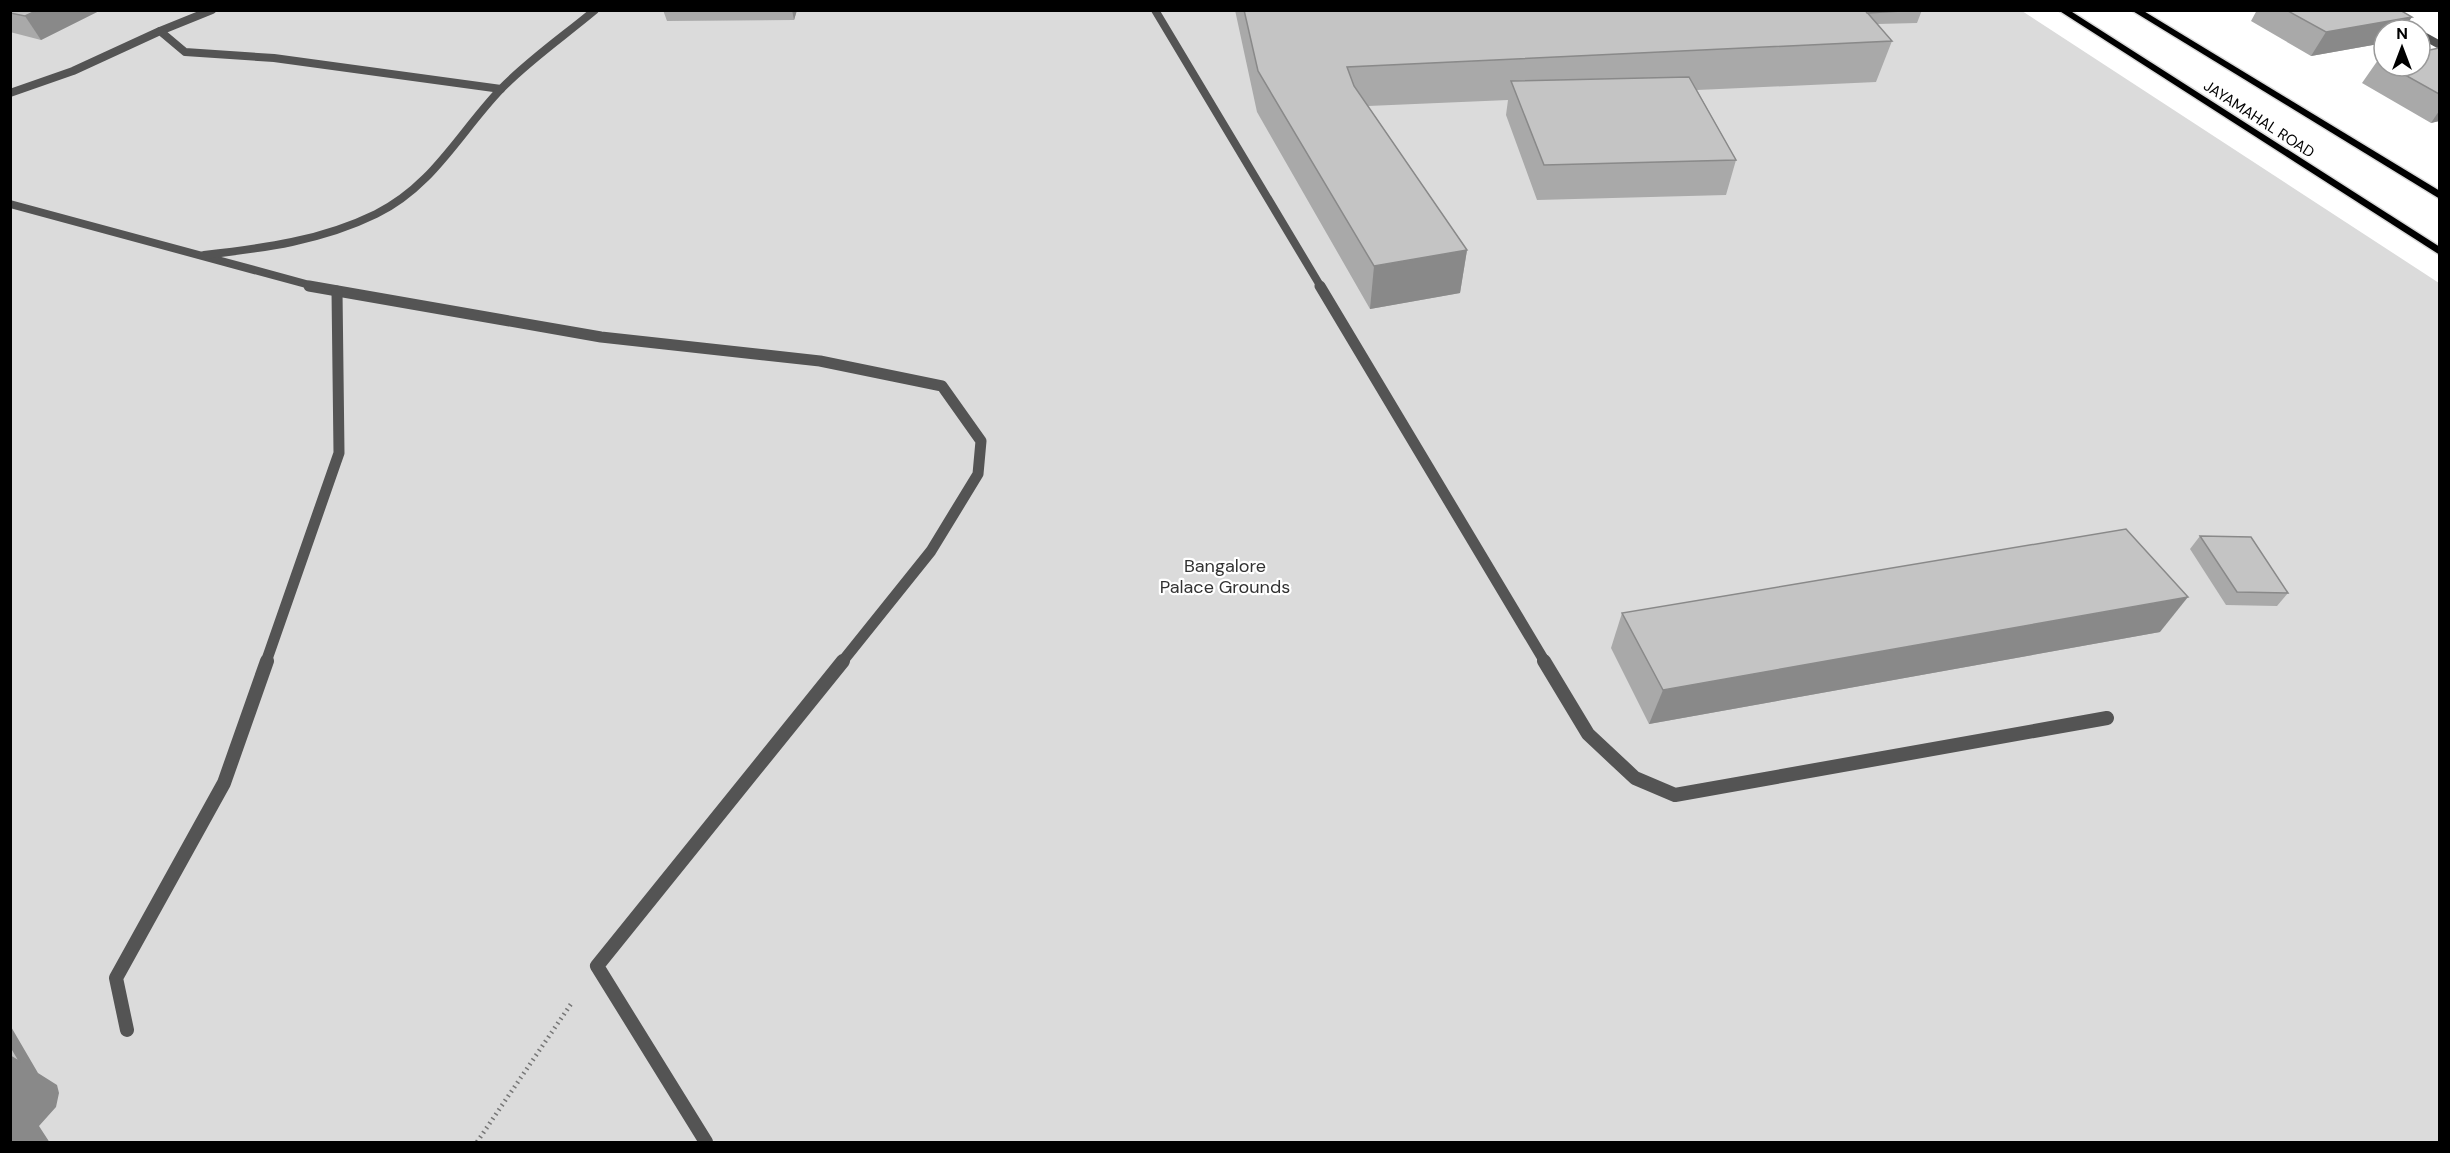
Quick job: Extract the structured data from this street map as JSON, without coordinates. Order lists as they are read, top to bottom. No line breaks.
{"streets":{"main road":["JAYAMAHAL ROAD"]},"parks":["Bangalore Palace Grounds"],"north":"top"}
